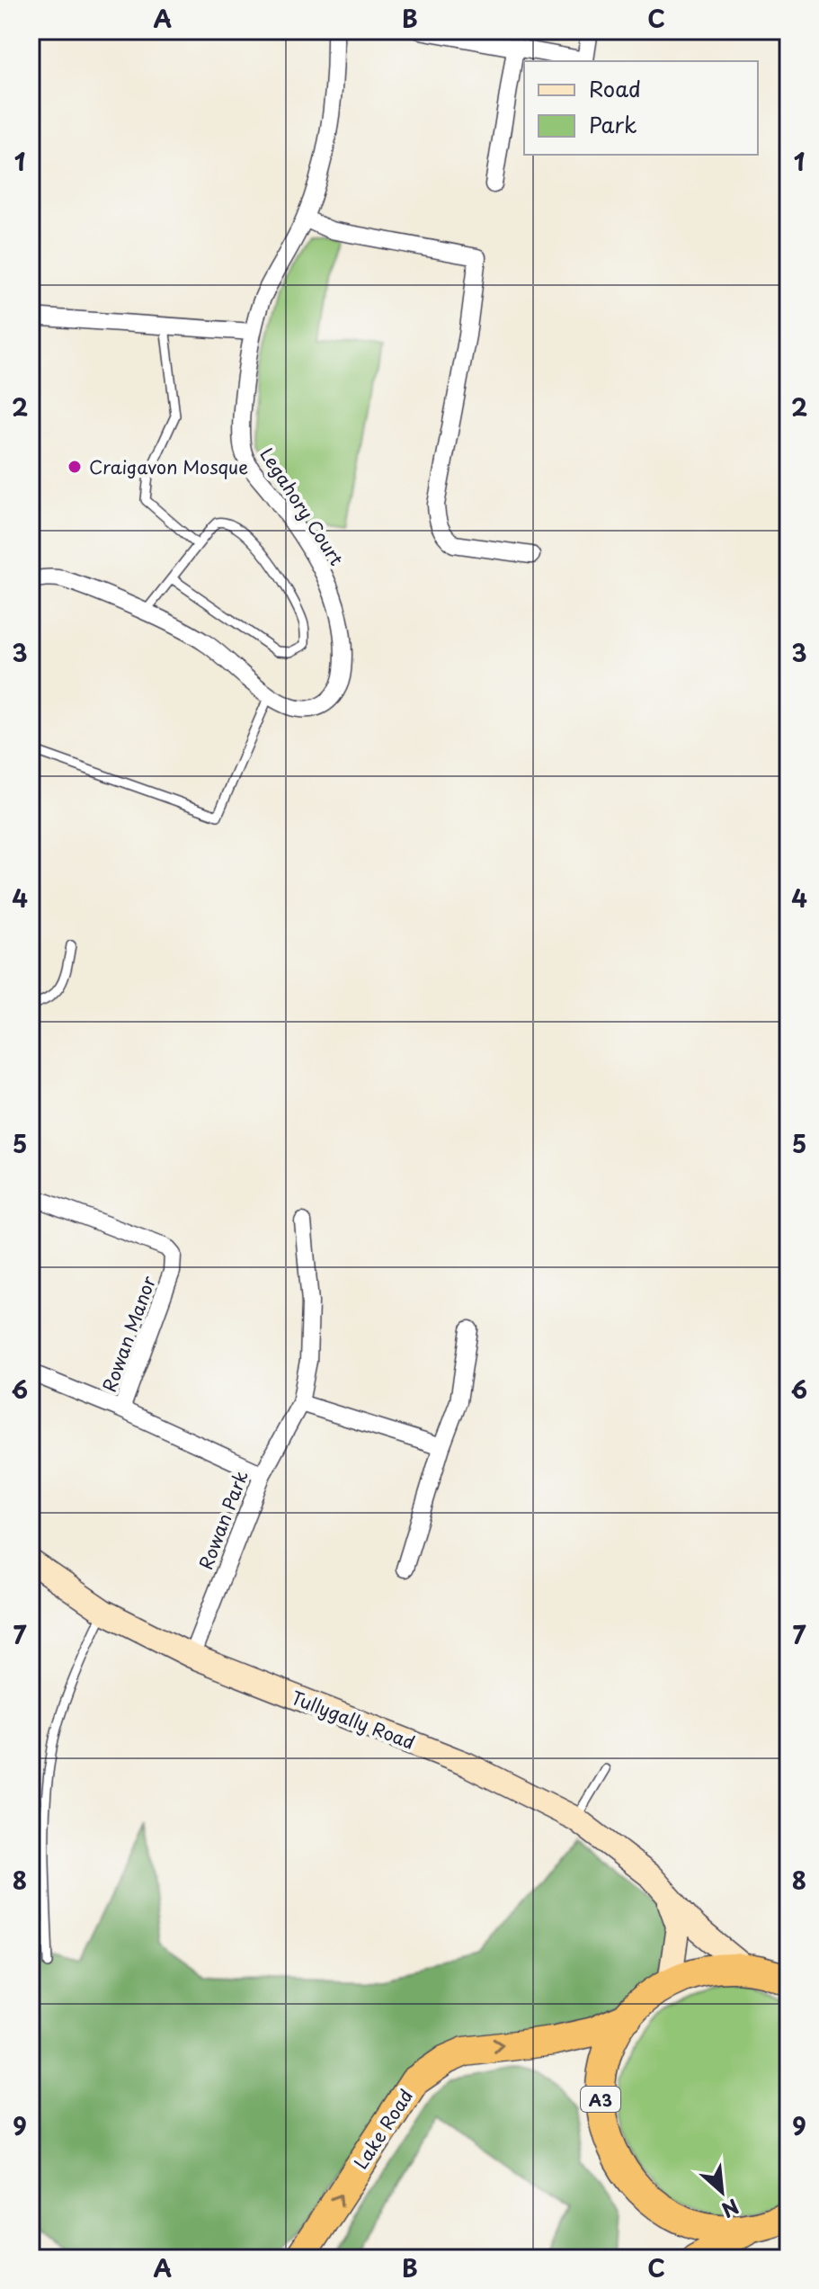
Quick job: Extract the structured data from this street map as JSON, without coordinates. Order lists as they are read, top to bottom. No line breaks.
{"streets":{"highway":["A3","Lake Road"],"street":["Legahory Court","Rowan Manor","Rowan Park","Tullygally Road"]},"crossings":[["Rowan Manor","Rowan Park"],["Rowan Park","Tullygally Road"],["Tullygally Road","A3"],["A3","Lake Road"]],"one_way":["Lake Road"],"places":["Craigavon Mosque"],"legend":["Road","Park"],"north":"bottom right","grid":{"columns":["A","B","C"],"rows":["1","2","3","4","5","6","7","8","9"]}}
